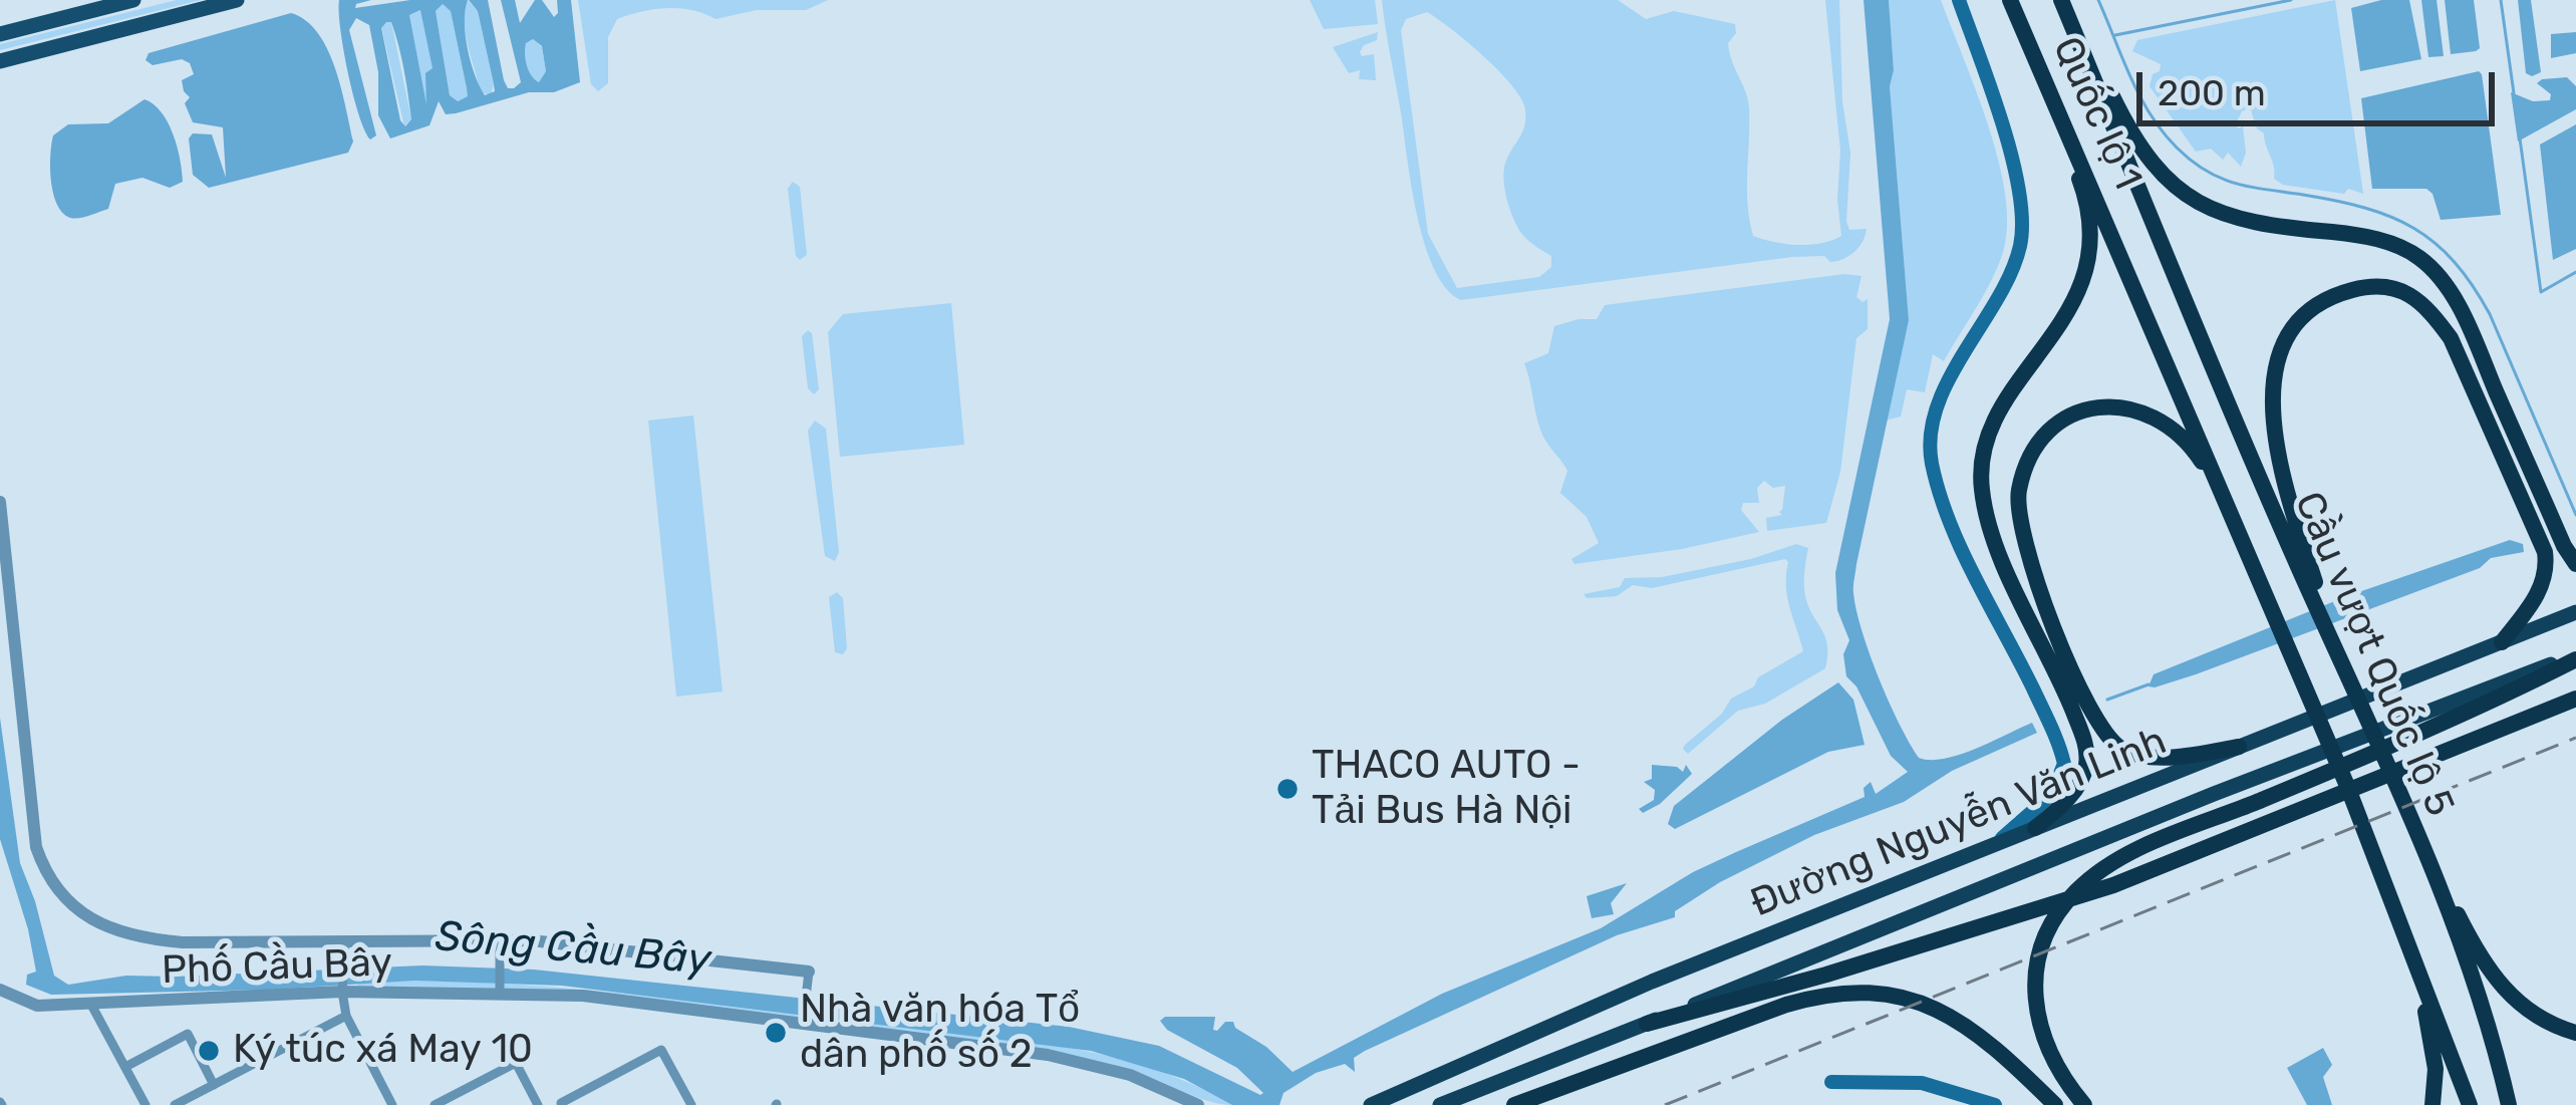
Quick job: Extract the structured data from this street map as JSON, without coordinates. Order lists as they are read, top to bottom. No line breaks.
{"streets":{"highway":["Quốc lộ 1","Cầu vượt Quốc lộ 5","Đường Nguyễn Văn Linh"],"street":["Phố Cầu Bây"]},"crossings":[["Quốc lộ 1","Cầu vượt Quốc lộ 5"]],"water":["Sông Cầu Bây"],"places":["THACO AUTO - Tải Bus Hà Nội","Nhà văn hóa Tổ dân phố số 2","Ký túc xá May 10"],"scale_bar":"200 m"}
